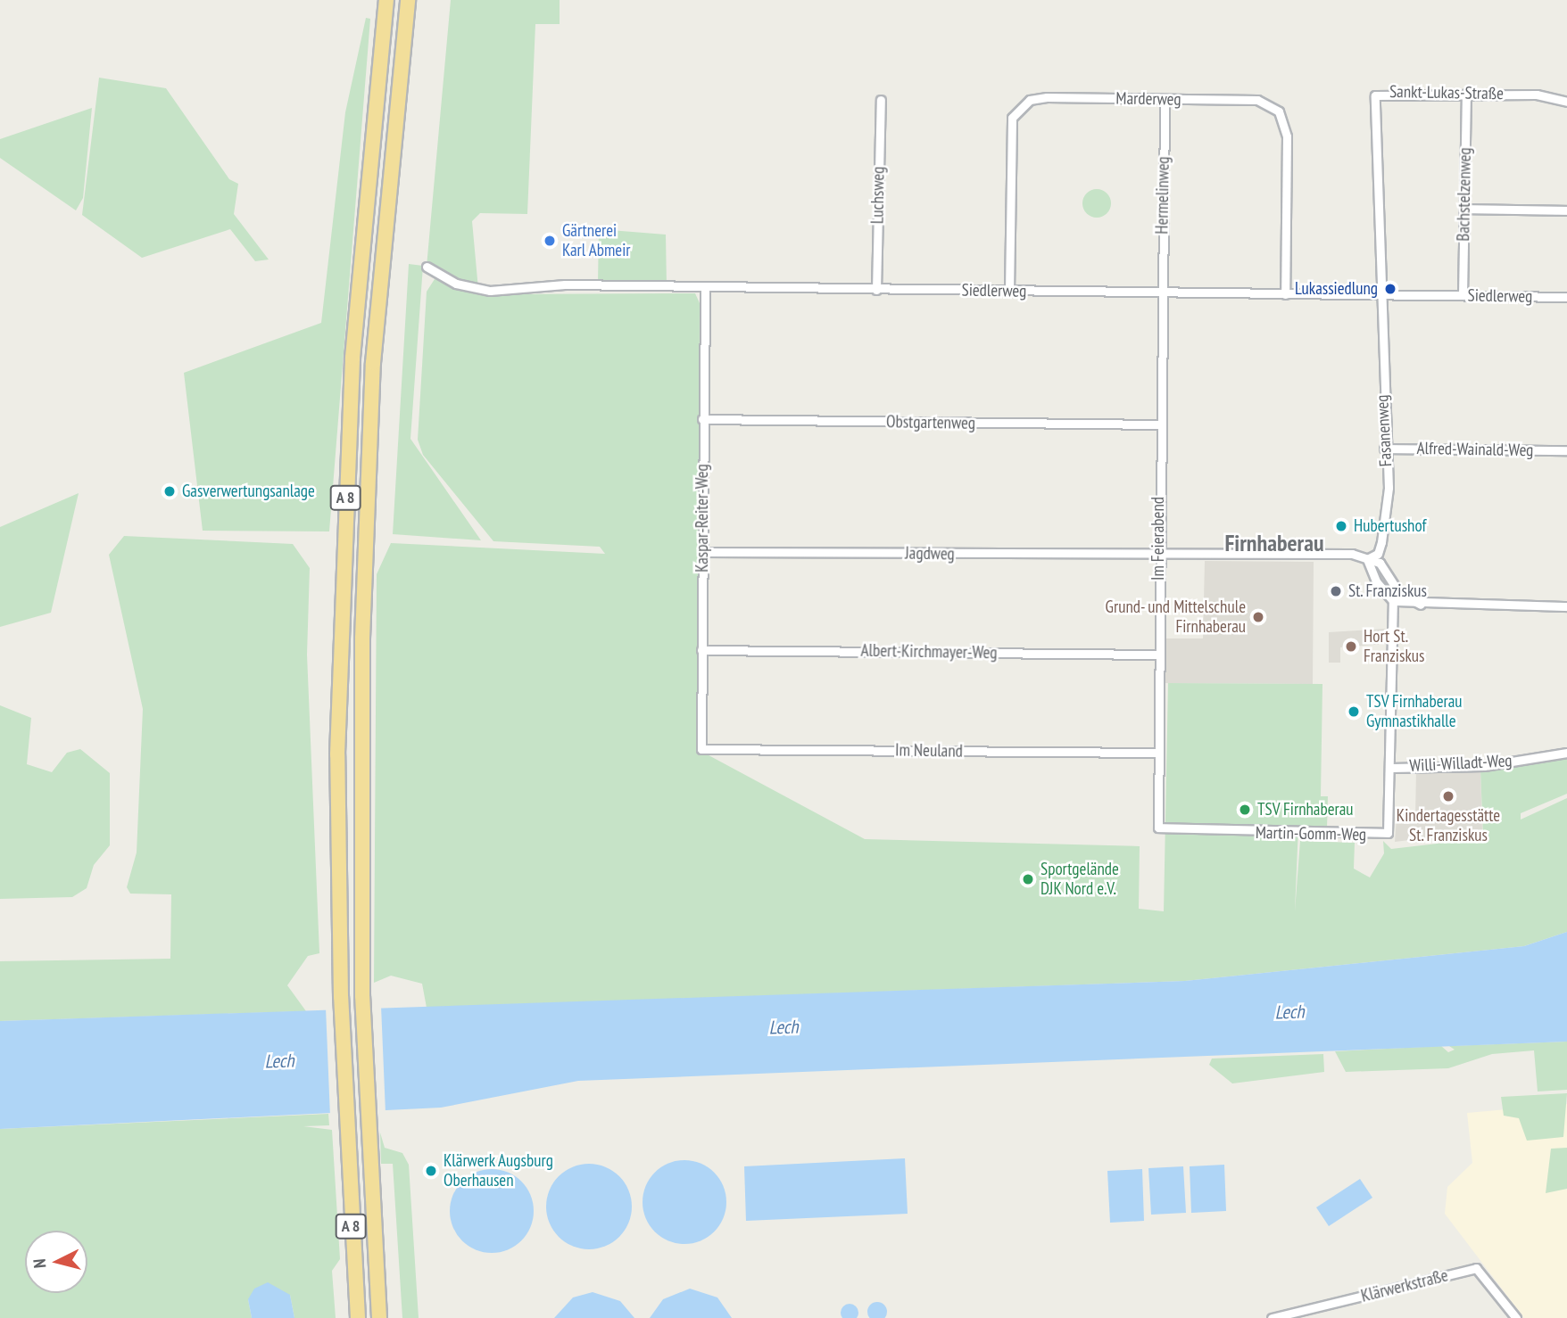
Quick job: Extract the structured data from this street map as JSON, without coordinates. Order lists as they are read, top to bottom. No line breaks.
{"streets":{"highway":["A 8"],"street":["Sankt-Lukas-Straße","Marderweg","Bachstelzenweg","Luchsweg","Hermelinweg","Siedlerweg","Obstgartenweg","Fasanenweg","Alfred-Wainald-Weg","Kaspar-Reiter-Weg","Im Feierabend","Jagdweg","Albert-Kirchmayer-Weg","Im Neuland","Willi-Willadt-Weg","Martin-Gomm-Weg","Klärwerkstraße"]},"crossings":[["Sankt-Lukas-Straße","Bachstelzenweg"],["Sankt-Lukas-Straße","Siedlerweg"],["Sankt-Lukas-Straße","Fasanenweg"],["Marderweg","Hermelinweg"],["Marderweg","Siedlerweg"],["Bachstelzenweg","Siedlerweg"],["Luchsweg","Siedlerweg"],["Hermelinweg","Siedlerweg"],["Hermelinweg","Im Feierabend"],["Siedlerweg","Fasanenweg"],["Siedlerweg","Kaspar-Reiter-Weg"],["Siedlerweg","Im Feierabend"],["Obstgartenweg","Kaspar-Reiter-Weg"],["Obstgartenweg","Im Feierabend"],["Fasanenweg","Alfred-Wainald-Weg"],["Fasanenweg","Jagdweg"],["Kaspar-Reiter-Weg","Jagdweg"],["Kaspar-Reiter-Weg","Albert-Kirchmayer-Weg"],["Kaspar-Reiter-Weg","Im Neuland"],["Im Feierabend","Jagdweg"],["Im Feierabend","Albert-Kirchmayer-Weg"],["Im Feierabend","Im Neuland"],["Im Feierabend","Martin-Gomm-Weg"],["Willi-Willadt-Weg","Martin-Gomm-Weg"]],"districts":["Firnhaberau"],"water":["Lech"],"places":["Gärtnerei Karl Abmeir","Lukassiedlung","Gasverwertungsanlage","Hubertushof","St. Franziskus","Grund- und Mittelschule Firnhaberau","Hort St. Franziskus","TSV Firnhaberau Gymnastikhalle","Kindertagesstätte St. Franziskus","TSV Firnhaberau","Sportgelände DJK Nord e.V.","Klärwerk Augsburg Oberhausen"],"north":"left"}
